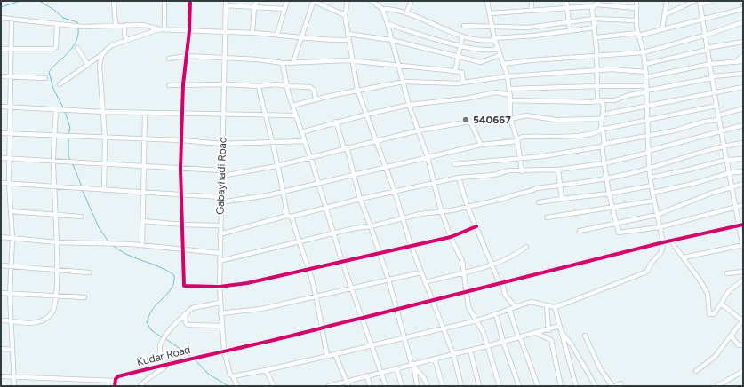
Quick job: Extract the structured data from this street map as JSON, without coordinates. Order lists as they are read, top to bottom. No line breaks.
{"streets":{"street":["Gabayhadi Road","Kudar Road"]},"crossings":[["Gabayhadi Road","Kudar Road"]],"places":["540667"]}
